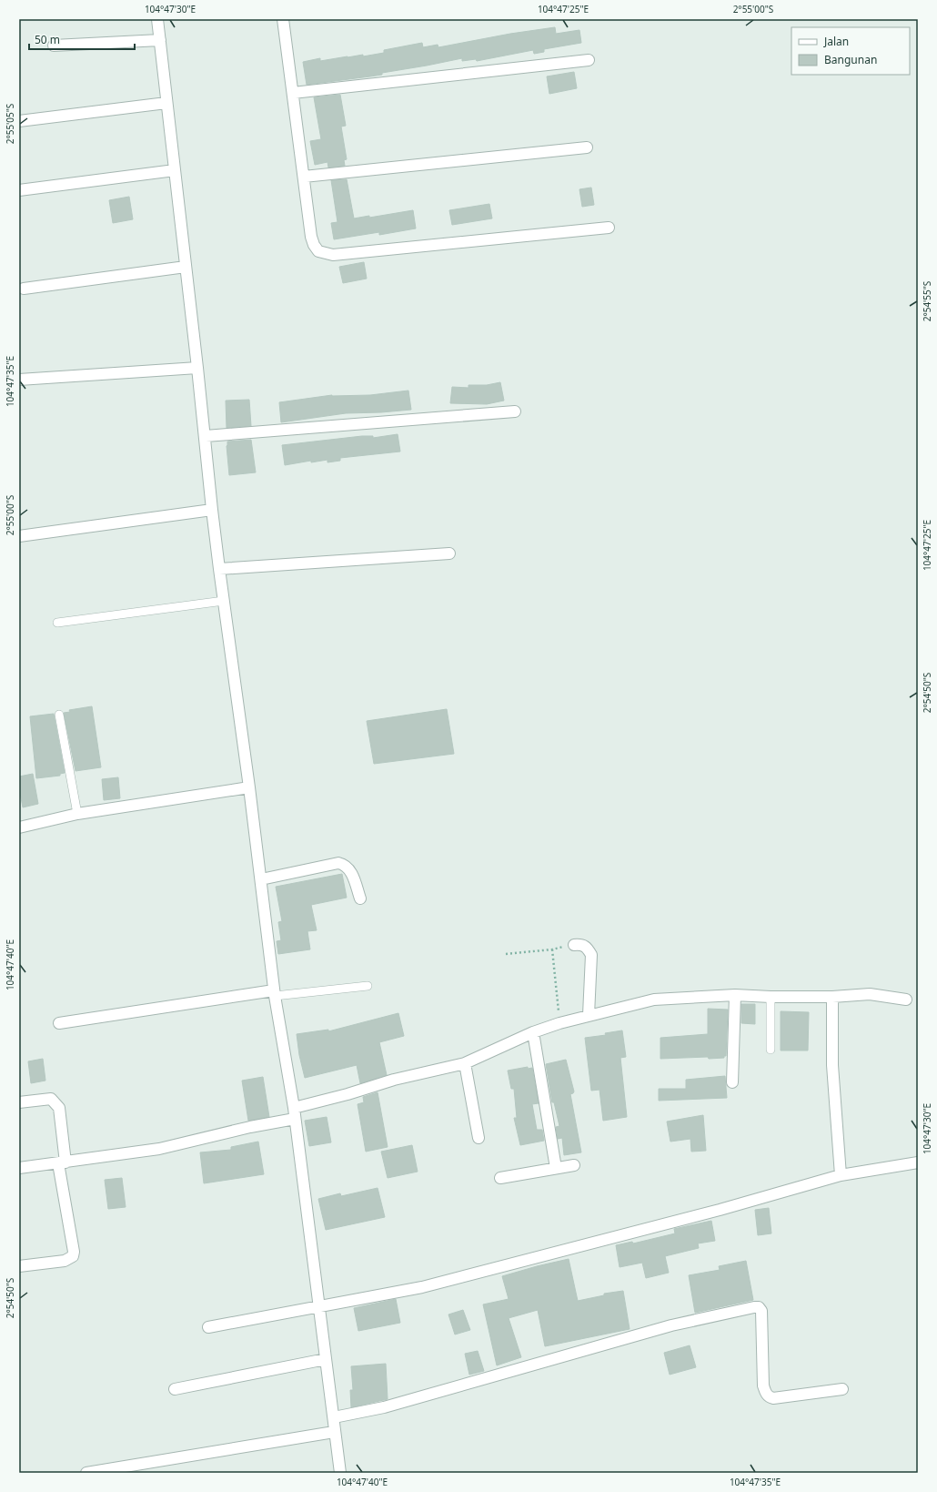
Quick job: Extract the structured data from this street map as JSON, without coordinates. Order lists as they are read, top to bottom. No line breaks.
{"legend":["Jalan","Bangunan"],"scale_bar":"50 m","coordinates":["104°47'30\"E","104°47'25\"E","2°55'00\"S","2°55'05\"S","2°54'55\"S","104°47'35\"E","2°54'50\"S","104°47'40\"E"]}
